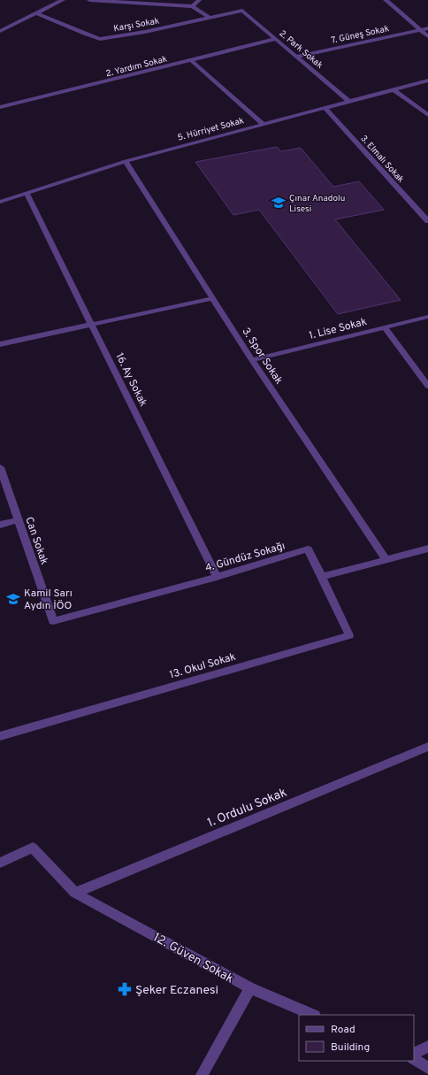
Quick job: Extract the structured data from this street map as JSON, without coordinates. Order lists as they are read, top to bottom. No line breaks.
{"streets":{"street":["Karşı Sokak","7. Güneş Sokak","2. Park Sokak","2. Yardım Sokak","5. Hürriyet Sokak","3. Elmalı Sokak","1. Lise Sokak","3. Spor Sokak","16. Ay Sokak","Can Sokak","4. Gündüz Sokağı","13. Okul Sokak","1. Ordulu Sokak","12. Güven Sokak"]},"crossings":[["Karşı Sokak","2. Park Sokak"],["7. Güneş Sokak","2. Park Sokak"],["2. Park Sokak","2. Yardım Sokak"],["2. Park Sokak","5. Hürriyet Sokak"],["5. Hürriyet Sokak","3. Elmalı Sokak"],["5. Hürriyet Sokak","3. Spor Sokak"],["5. Hürriyet Sokak","16. Ay Sokak"],["1. Lise Sokak","3. Spor Sokak"],["16. Ay Sokak","4. Gündüz Sokağı"],["Can Sokak","4. Gündüz Sokağı"],["4. Gündüz Sokağı","13. Okul Sokak"],["1. Ordulu Sokak","12. Güven Sokak"]],"places":{"school or university":["Çınar Anadolu Lisesi","Kamil Sarı Aydın İÖO"],"pharmacy":["Şeker Eczanesi"]},"legend":["Road","Building"]}
